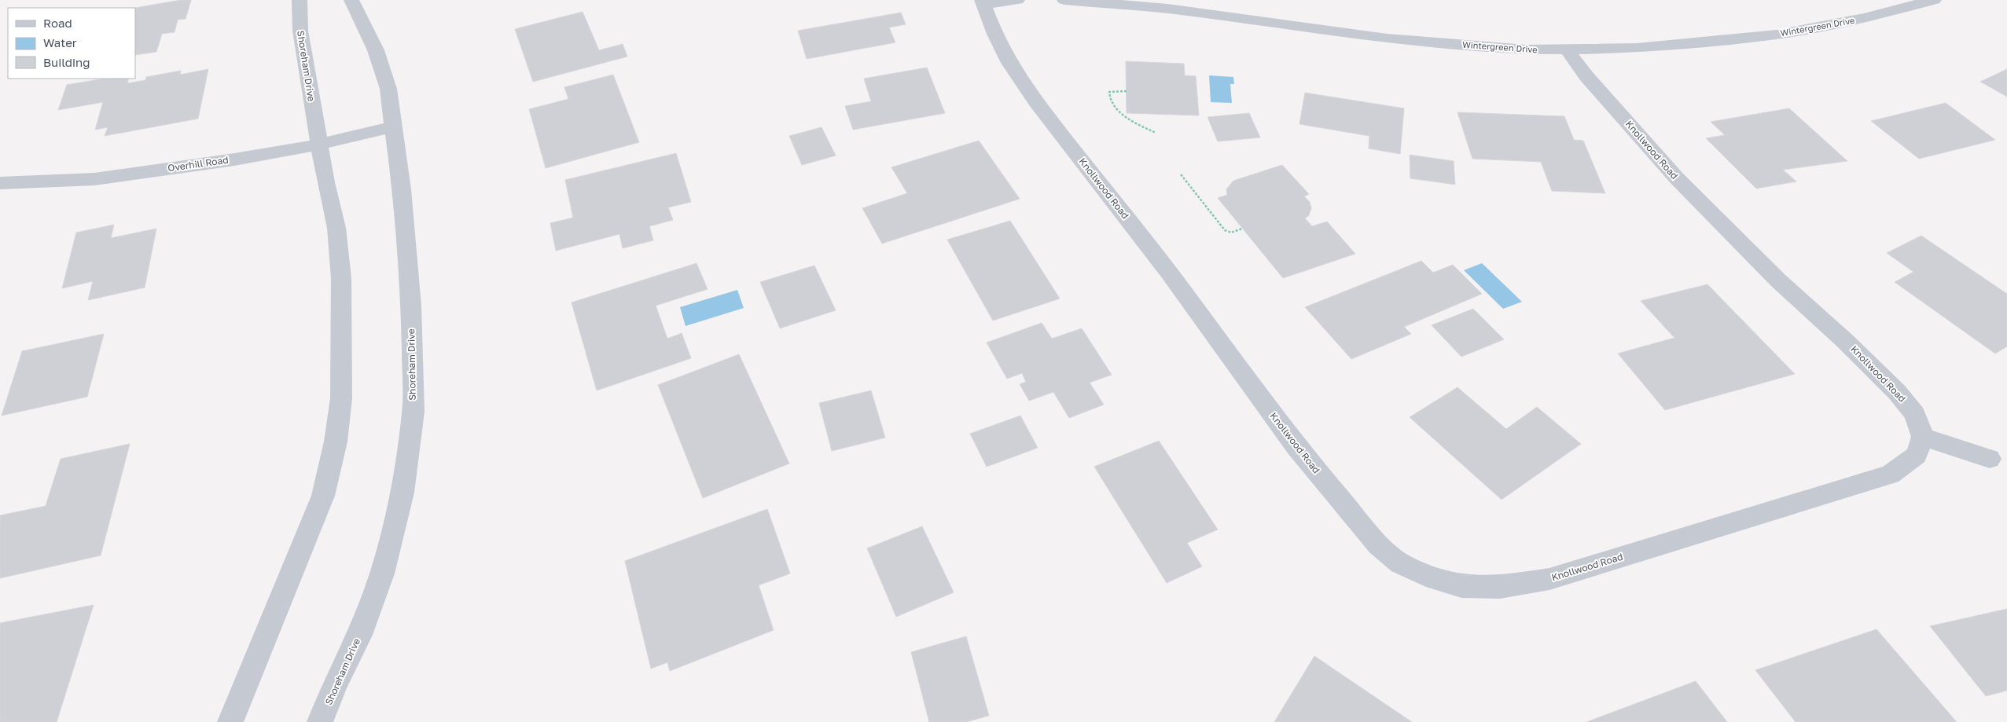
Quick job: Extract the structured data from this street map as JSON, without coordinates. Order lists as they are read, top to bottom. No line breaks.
{"streets":{"street":["Wintergreen Drive","Shoreham Drive","Knollwood Road","Overhill Road"]},"crossings":[["Wintergreen Drive","Knollwood Road"],["Shoreham Drive","Overhill Road"]],"legend":["Road","Water","Building"]}
